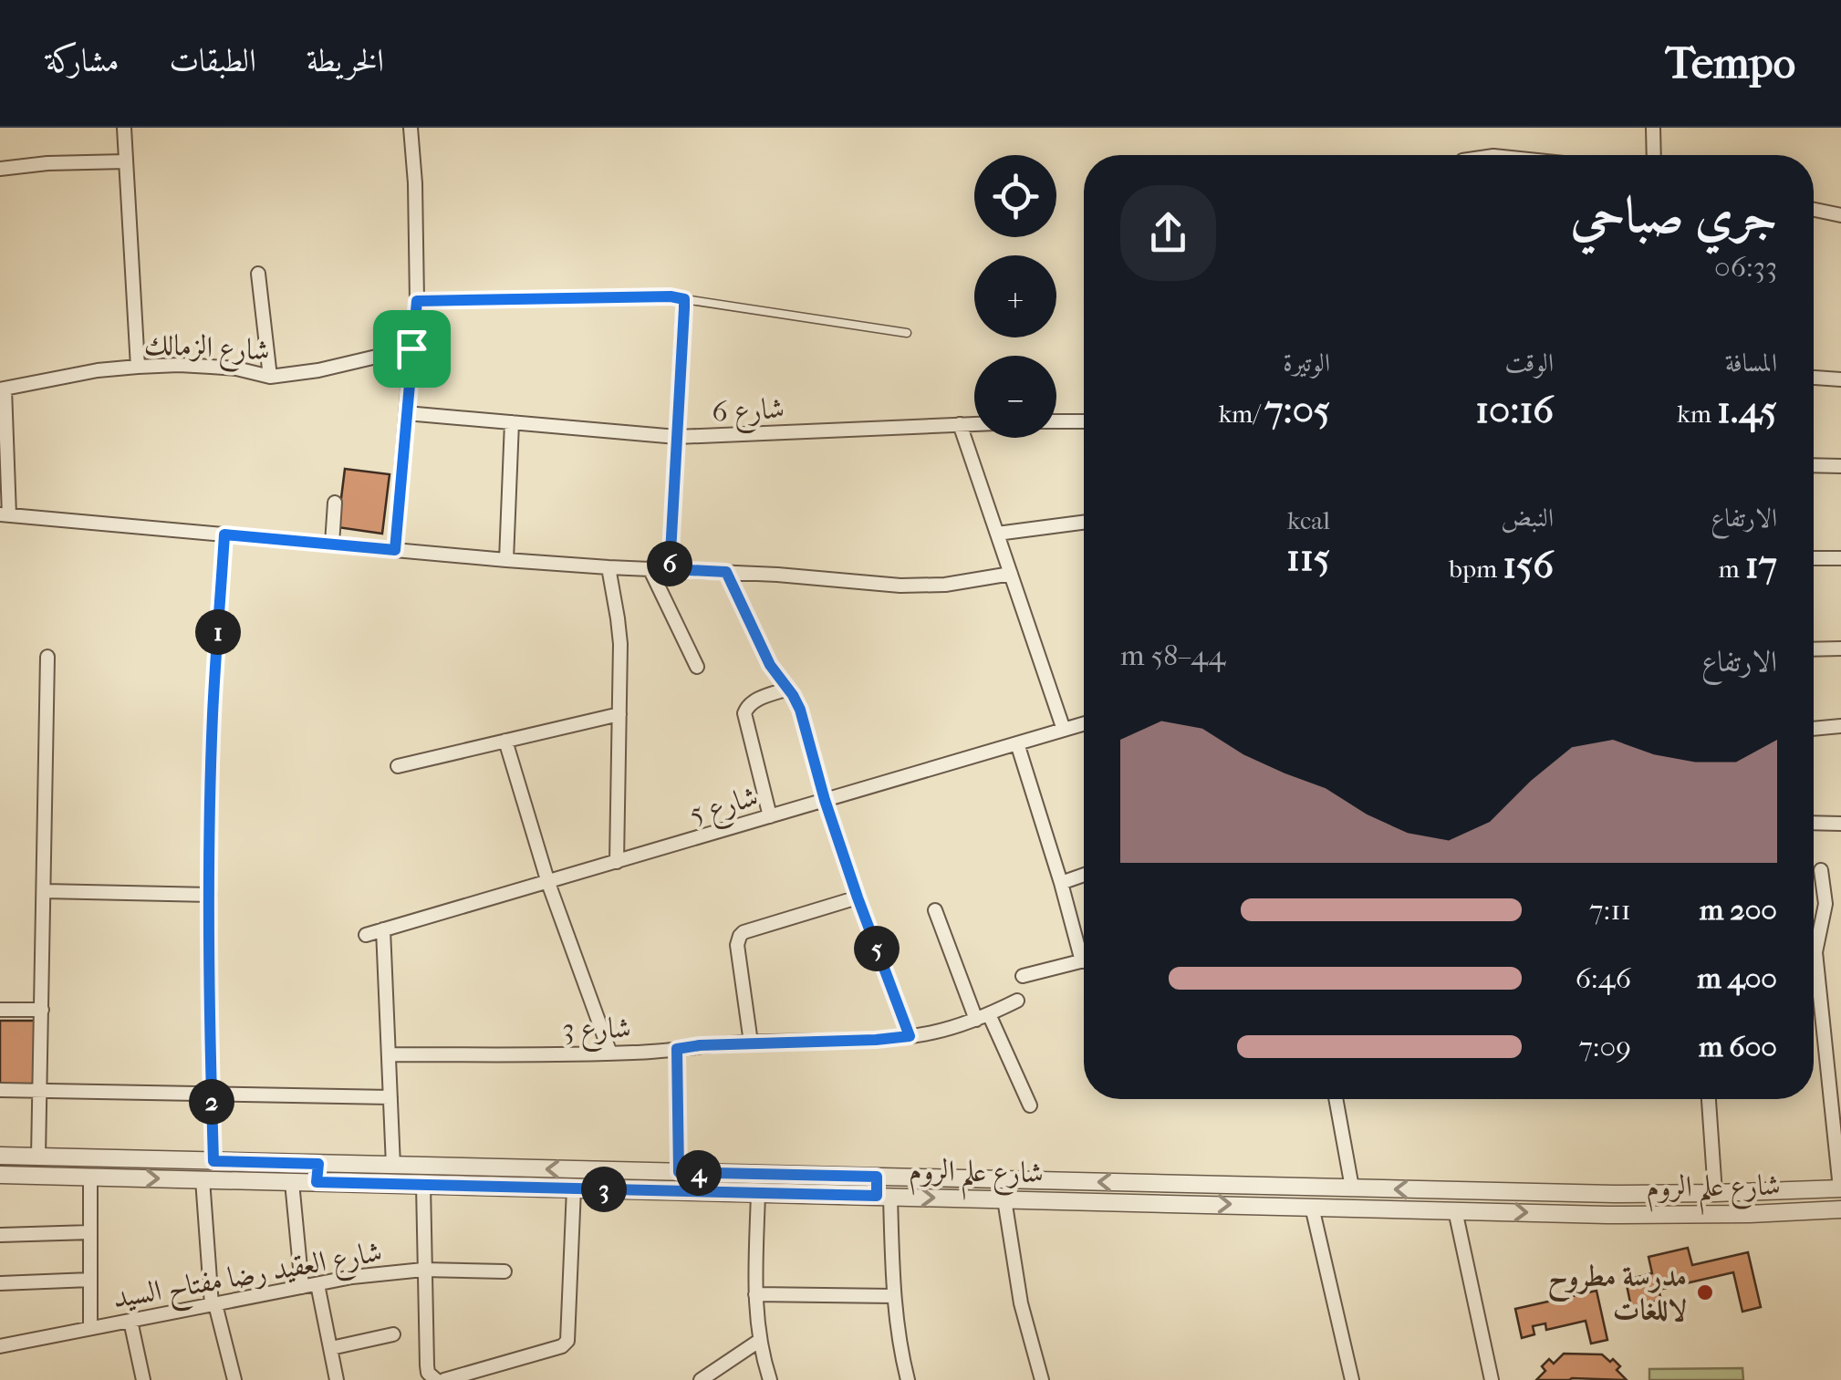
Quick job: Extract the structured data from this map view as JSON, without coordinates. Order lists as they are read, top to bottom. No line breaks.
{"streets":{"street":["شارع الزمالك","شارع 6","شارع 5","شارع 3","شارع علم الروم","شارع العقيد رضا مفتاح السيد"]},"places":["مدرسة مطروح لاللغات"],"page":{"header":"Tempo","nav":["الخريطة","الطبقات","مشاركة"],"map_buttons":["+","−"],"heading":["جري صباحي","06:33"],"stats":[["المسافة","1.45 km"],["الوقت","10:16"],["الوتيرة","7:05 /km"],["الارتفاع","17 m"],["النبض","156 bpm"],["kcal","115"]],"pins":["6","1","5","2","4","3"],"chart":["الارتفاع","44–58 m"],"list":[{"name":"200 m","note":"7:11"},{"name":"400 m","note":"6:46"},{"name":"600 m","note":"7:09"}]}}
